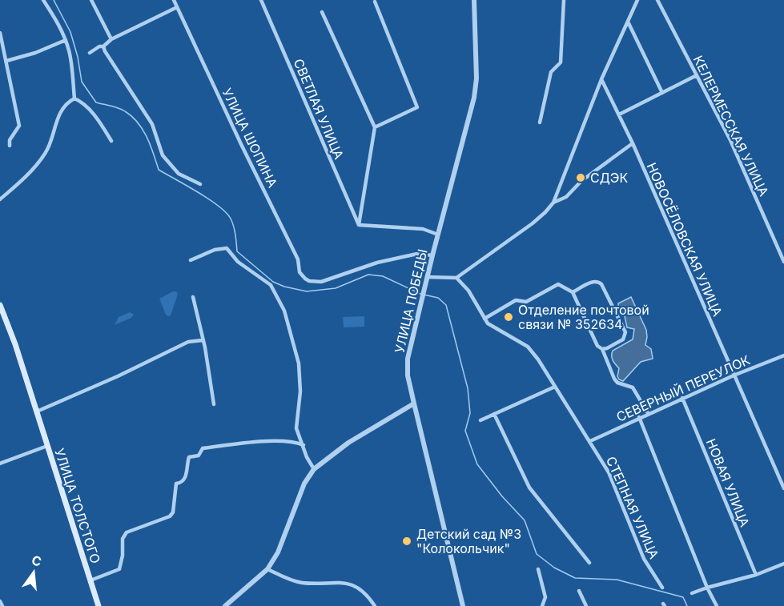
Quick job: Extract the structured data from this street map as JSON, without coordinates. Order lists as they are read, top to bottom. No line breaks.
{"streets":{"main road":["УЛИЦА ТОЛСТОГО"],"street":["СВЕТЛАЯ УЛИЦА","КЕЛЕРМЕССКАЯ УЛИЦА","УЛИЦА ШОПИНА","НОВОСЁЛОВСКАЯ УЛИЦА","УЛИЦА ПОБЕДЫ","СЕВЕРНЫЙ ПЕРЕУЛОК","НОВАЯ УЛИЦА","СТЕПНАЯ УЛИЦА"]},"crossings":[["УЛИЦА ШОПИНА","УЛИЦА ПОБЕДЫ"],["НОВОСЁЛОВСКАЯ УЛИЦА","СЕВЕРНЫЙ ПЕРЕУЛОК"],["СЕВЕРНЫЙ ПЕРЕУЛОК","НОВАЯ УЛИЦА"],["СЕВЕРНЫЙ ПЕРЕУЛОК","СТЕПНАЯ УЛИЦА"]],"places":["СДЭК","Отделение почтовой связи № 352634","Детский сад №3 \"Колокольчик\""],"north":"top"}
